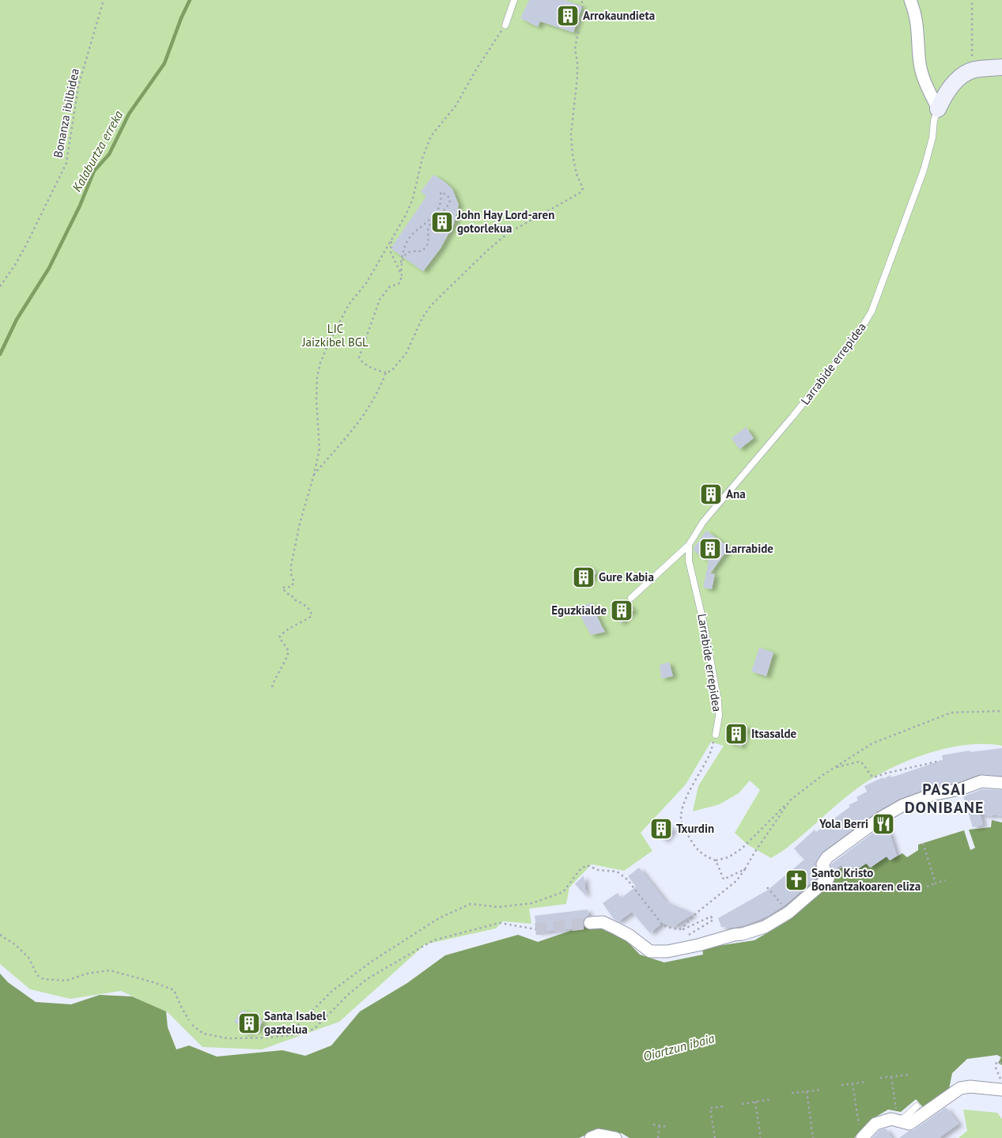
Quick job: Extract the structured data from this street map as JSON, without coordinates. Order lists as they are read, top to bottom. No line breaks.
{"streets":{"street":["Larrabide errepidea"],"path":["Bonanza ibilbidea"]},"districts":["PASAI DONIBANE"],"water":["Kalaburtza erreka","Oiartzun ibaia"],"parks":["LIC Jaizkibel BGL"],"places":{"building":["Arrokaundieta","John Hay Lord-aren gotorlekua","Ana","Larrabide","Gure Kabia","Eguzkialde","Itsasalde","Txurdin","Santa Isabel gaztelua"],"restaurant":["Yola Berri"],"church":["Santo Kristo Bonantzakoaren eliza"]}}
